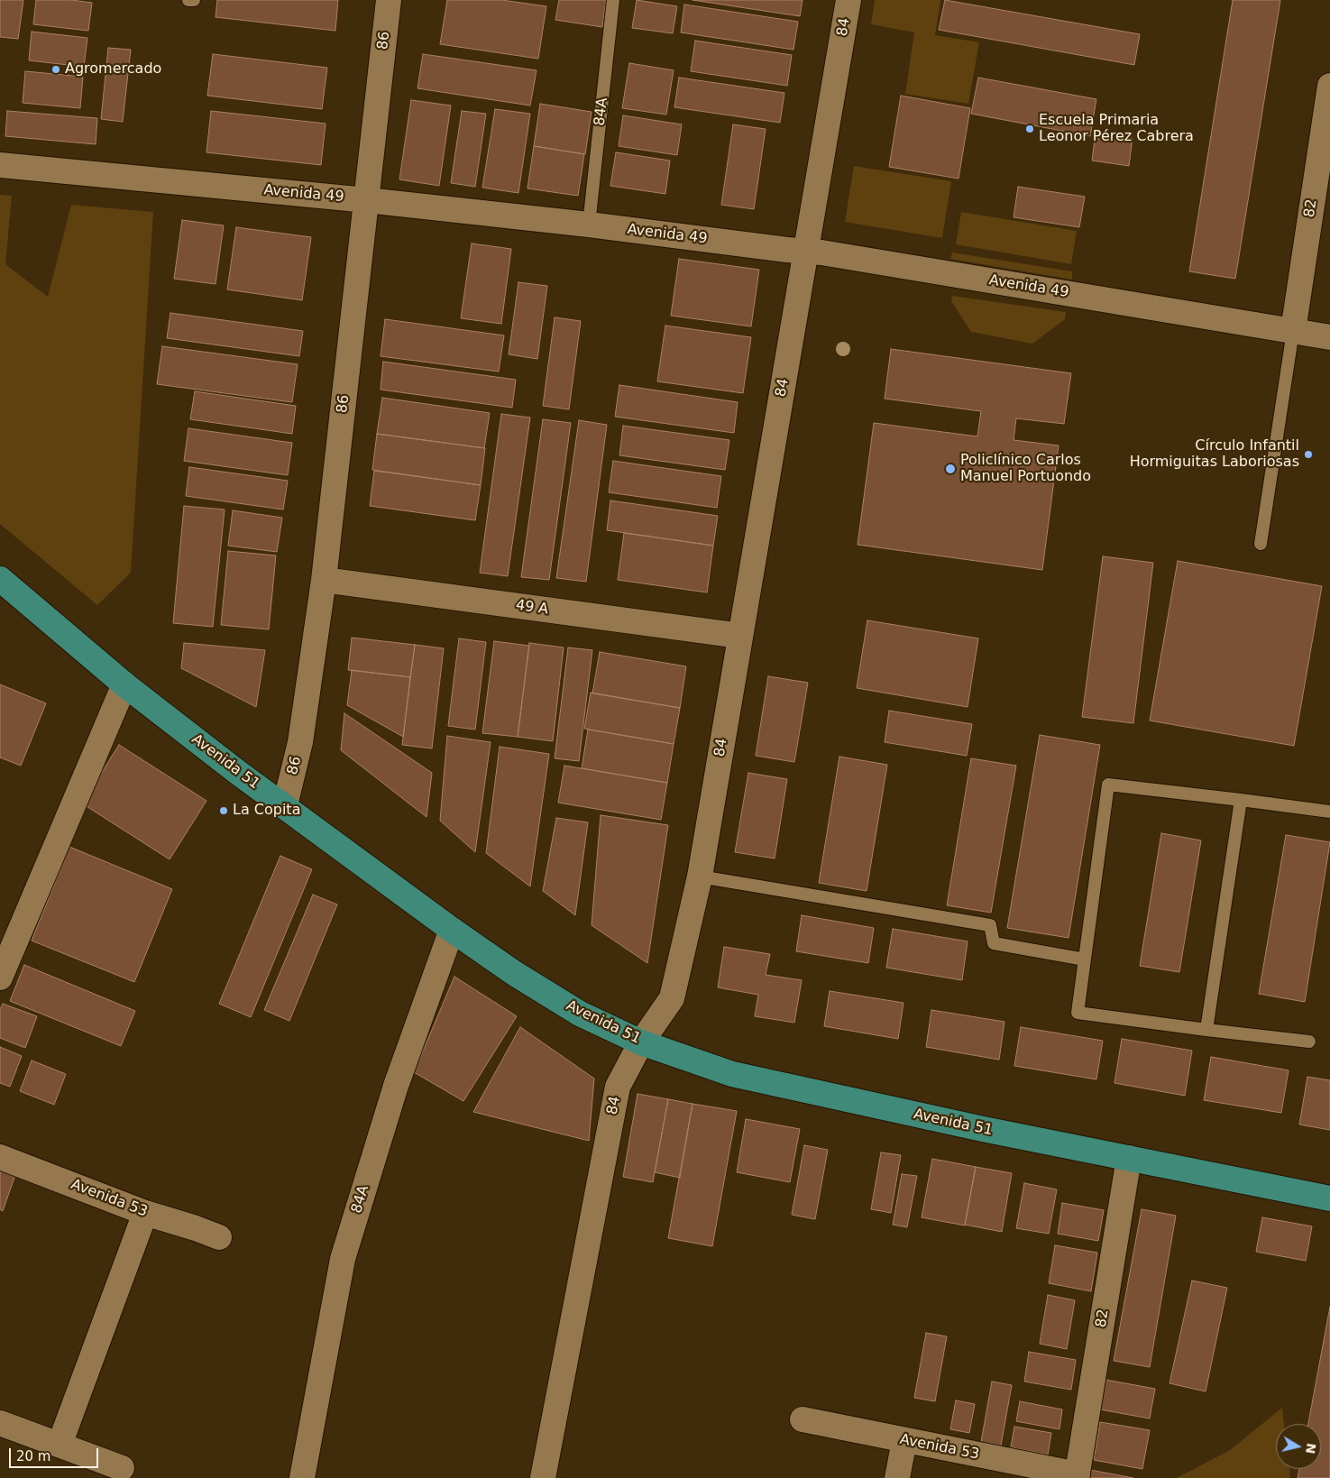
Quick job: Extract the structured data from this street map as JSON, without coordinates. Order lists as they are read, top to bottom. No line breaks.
{"streets":{"main road":["Avenida 51"],"street":["84","86","84A","Avenida 49","82","49 A","Avenida 53"]},"crossings":[["84","Avenida 49"],["84","49 A"],["84","Avenida 51"],["86","Avenida 49"],["86","49 A"],["86","Avenida 51"],["84A","Avenida 49"],["84A","Avenida 51"],["Avenida 49","82"],["82","Avenida 51"],["82","Avenida 53"]],"places":["Agromercado","Escuela Primaria Leonor Pérez Cabrera","Círculo Infantil Hormiguitas Laboriosas","Policlínico Carlos Manuel Portuondo","La Copita"],"scale_bar":"20 m","north":"right"}
